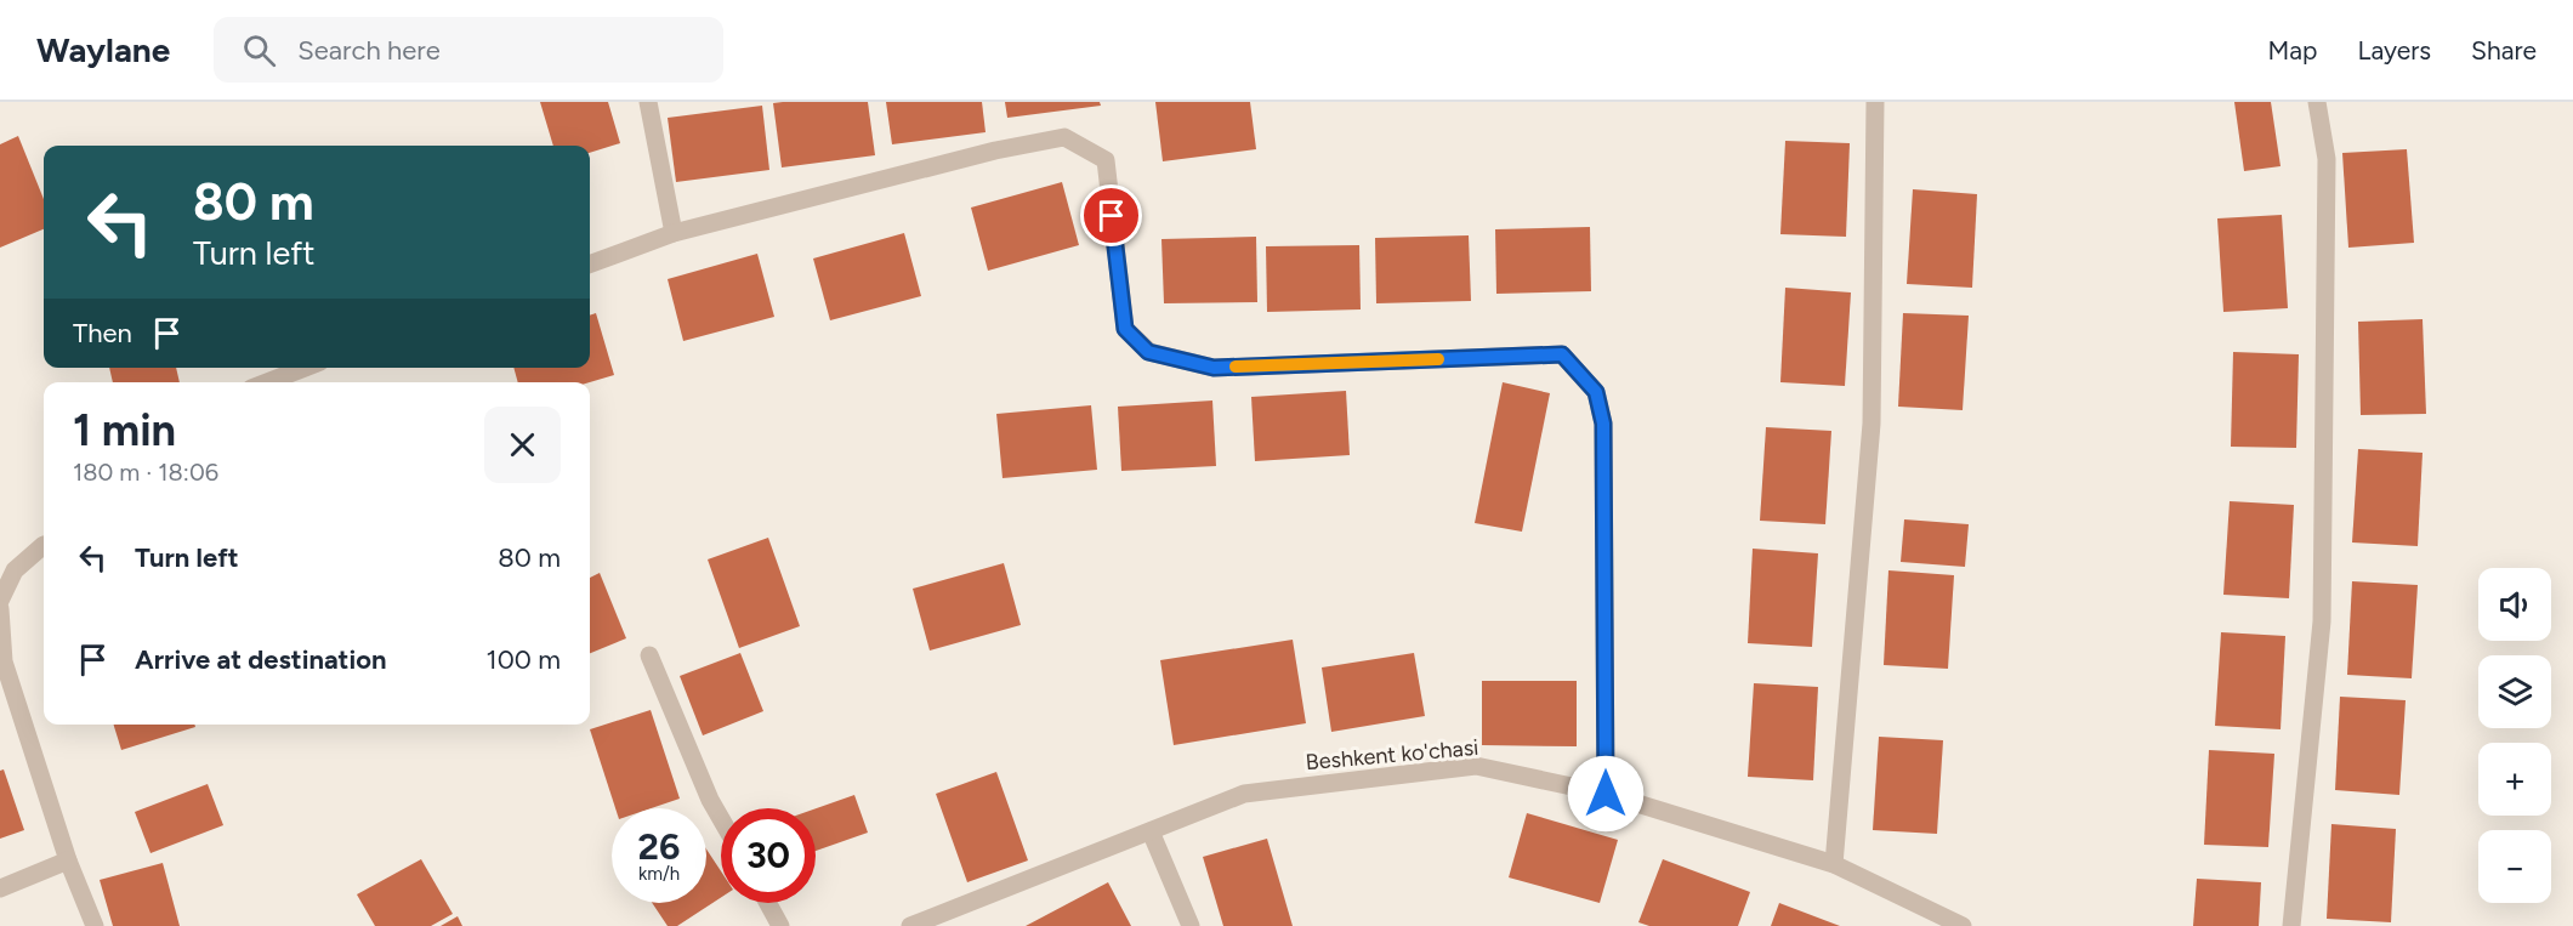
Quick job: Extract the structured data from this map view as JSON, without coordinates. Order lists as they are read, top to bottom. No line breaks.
{"streets":{"street":["Beshkent ko'chasi"]},"page":{"header":"Waylane","search":"Search here","nav":["Map","Layers","Share"],"turn":["80 m","Turn left"],"then":"Then","heading":["1 min","180 m · 18:06"],"list":[{"name":"Turn left","value":"80 m"},{"name":"Arrive at destination","value":"100 m"}],"map_buttons":["+","−"],"speed":"26 km/h","limit":"30"}}
